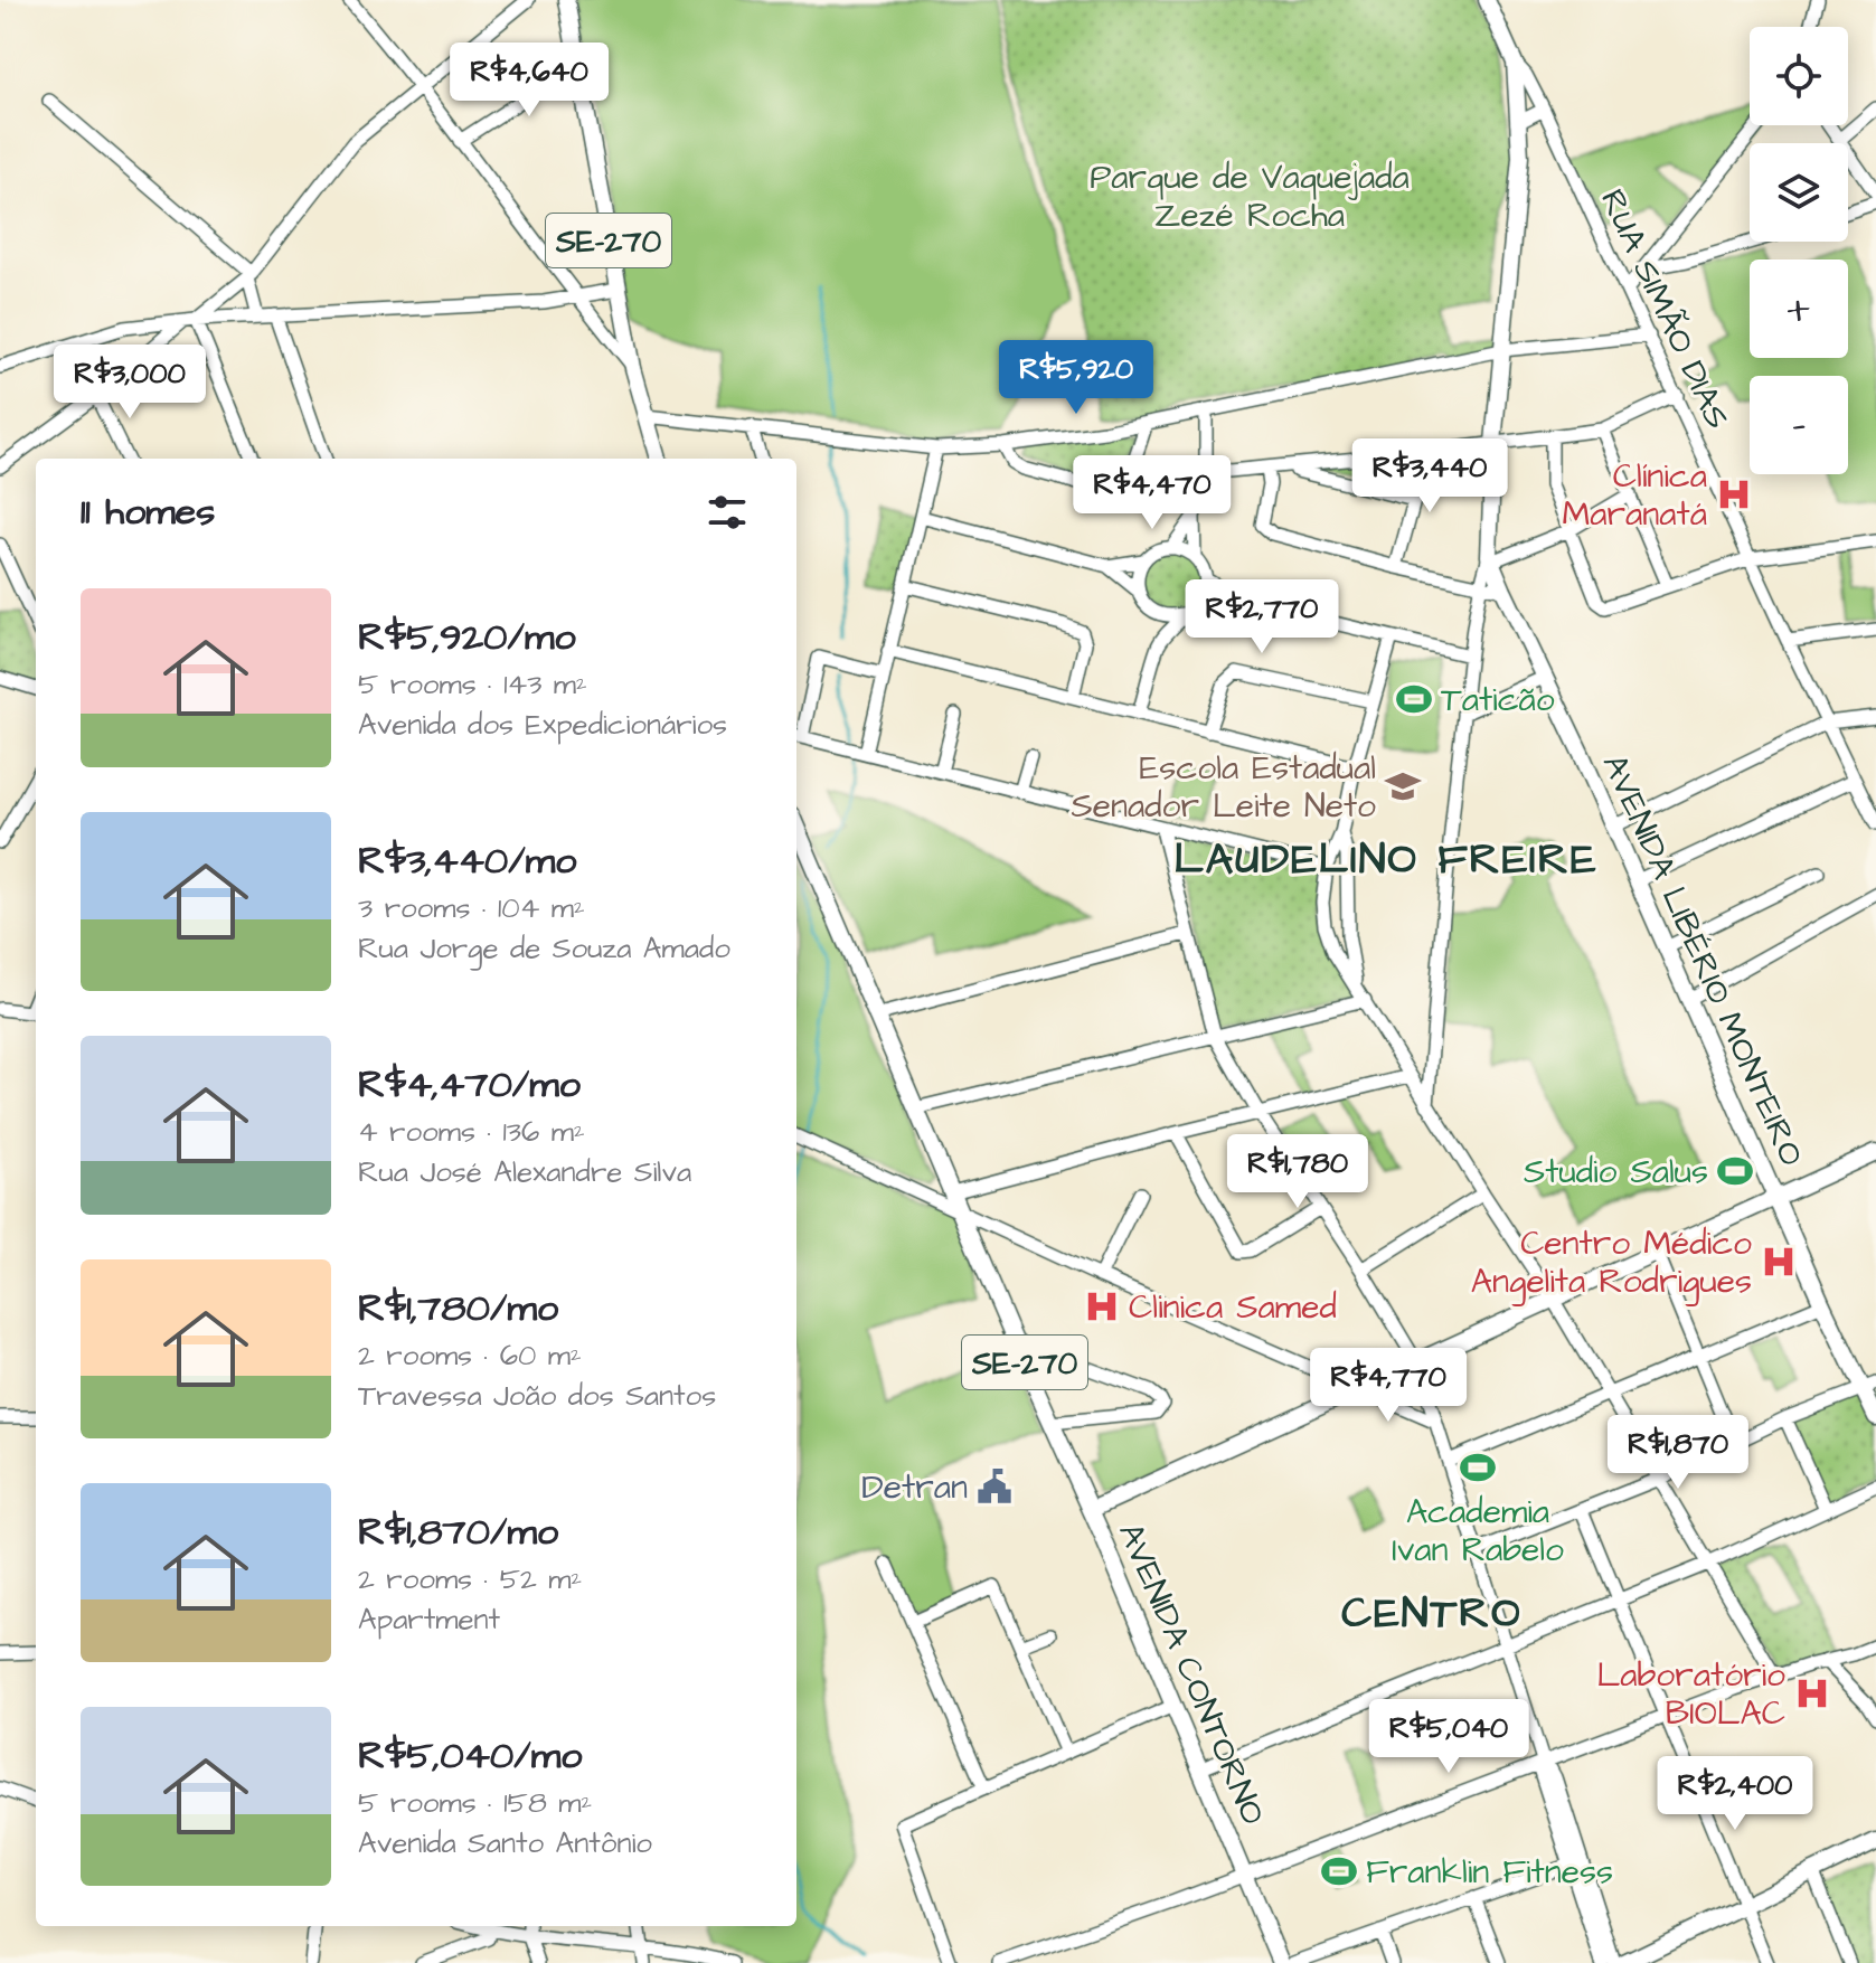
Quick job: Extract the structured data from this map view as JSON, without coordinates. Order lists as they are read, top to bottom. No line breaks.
{"streets":{"main road":["SE-270","AVENIDA LIBÉRIO MONTEIRO","AVENIDA CONTORNO"],"street":["RUA SIMÃO DIAS"]},"crossings":[["SE-270","AVENIDA CONTORNO"],["AVENIDA LIBÉRIO MONTEIRO","AVENIDA CONTORNO"]],"districts":["LAUDELINO FREIRE","CENTRO"],"parks":["Parque de Vaquejada Zezé Rocha"],"places":{"hospital":["Clínica Maranatá","Centro Médico Angelita Rodrigues","Clinica Samed","Laboratório BIOLAC"],"sports":["Taticão","Studio Salus","Academia Ivan Rabelo","Franklin Fitness"],"school or university":["Escola Estadual Senador Leite Neto"],"public building":["Detran"]},"page":{"map_buttons":["+","−"],"price":["R$4,640","R$5,920","R$3,000","R$3,440","R$4,470","R$2,770","R$1,780","R$4,770","R$1,870","R$5,040","R$2,400"],"heading":"11 homes","list":[{"name":"R$5,920/mo","note":"5 rooms · 143 m² · Avenida dos Expedicionários"},{"name":"R$3,440/mo","note":"3 rooms · 104 m² · Rua Jorge de Souza Amado"},{"name":"R$4,470/mo","note":"4 rooms · 136 m² · Rua José Alexandre Silva"},{"name":"R$1,780/mo","note":"2 rooms · 60 m² · Travessa João dos Santos"},{"name":"R$1,870/mo","note":"2 rooms · 52 m² · Apartment"},{"name":"R$5,040/mo","note":"5 rooms · 158 m² · Avenida Santo Antônio"}]}}
